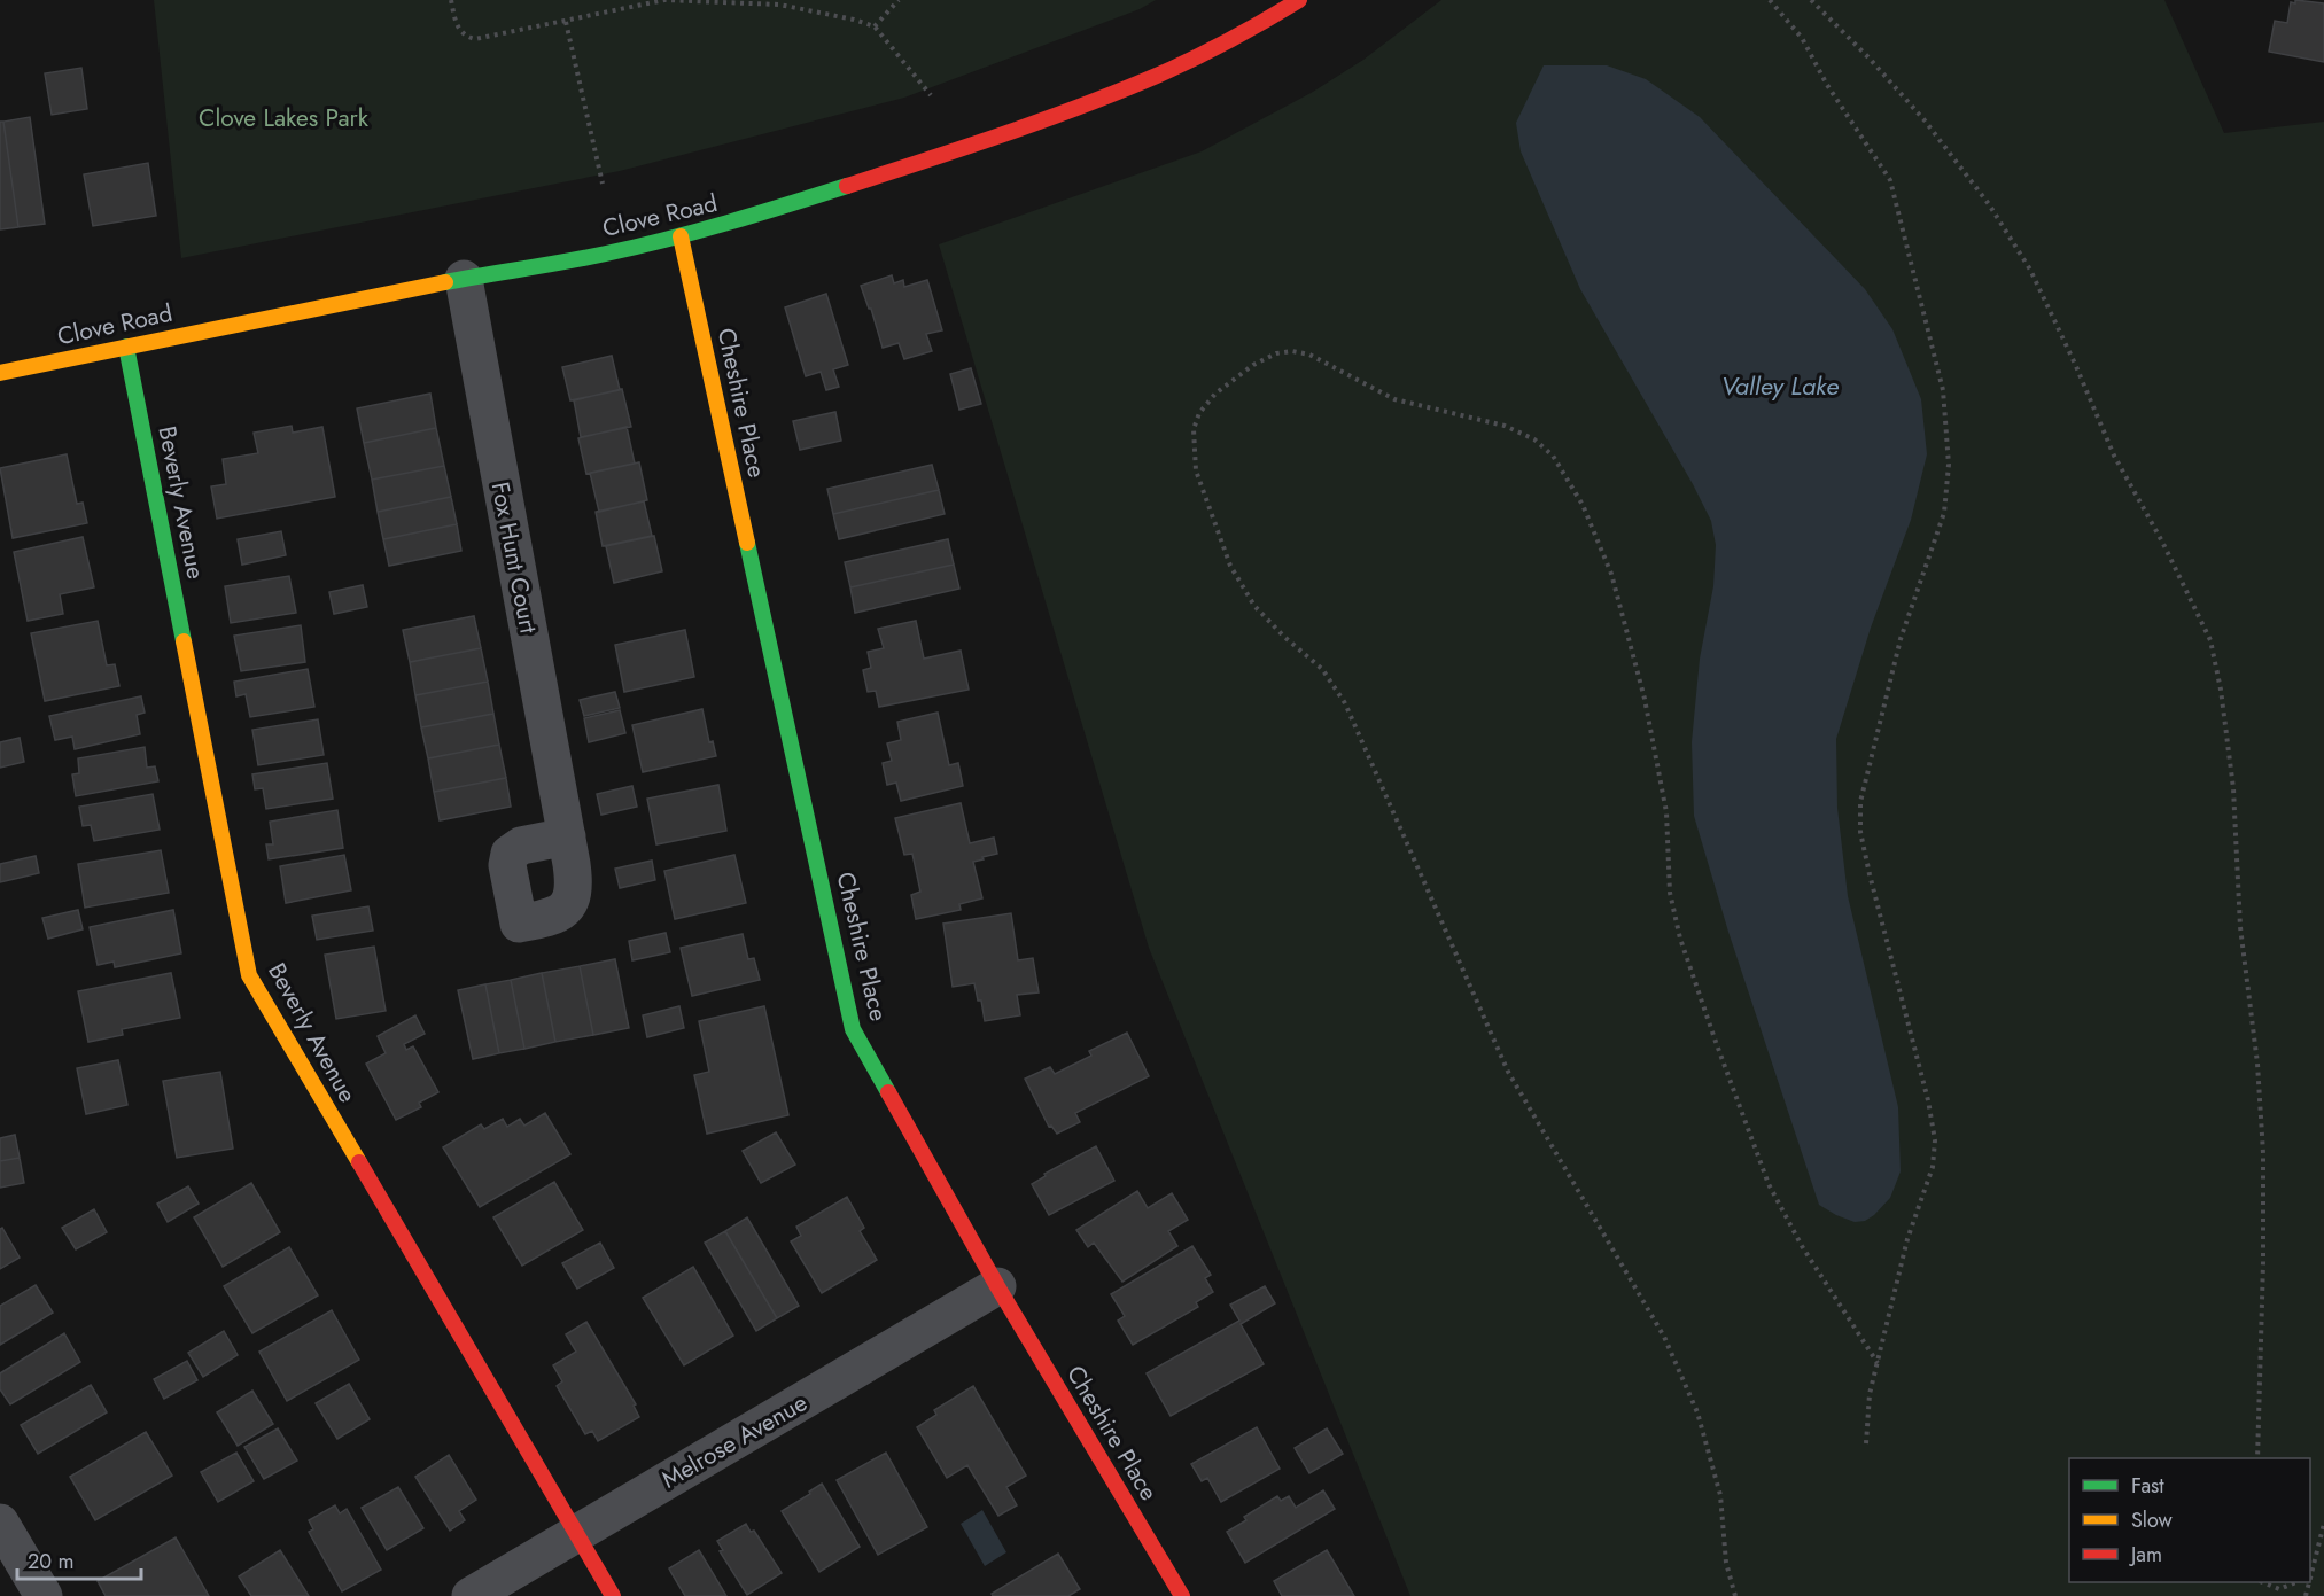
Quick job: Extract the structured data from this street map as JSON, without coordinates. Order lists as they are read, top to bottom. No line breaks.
{"streets":{"street":["Clove Road","Cheshire Place","Beverly Avenue","Fox Hunt Court","Melrose Avenue"]},"crossings":[["Clove Road","Cheshire Place"],["Clove Road","Beverly Avenue"],["Clove Road","Fox Hunt Court"],["Cheshire Place","Melrose Avenue"],["Beverly Avenue","Melrose Avenue"]],"water":["Valley Lake"],"parks":["Clove Lakes Park"],"legend":["Fast","Slow","Jam"],"scale_bar":"20 m"}
